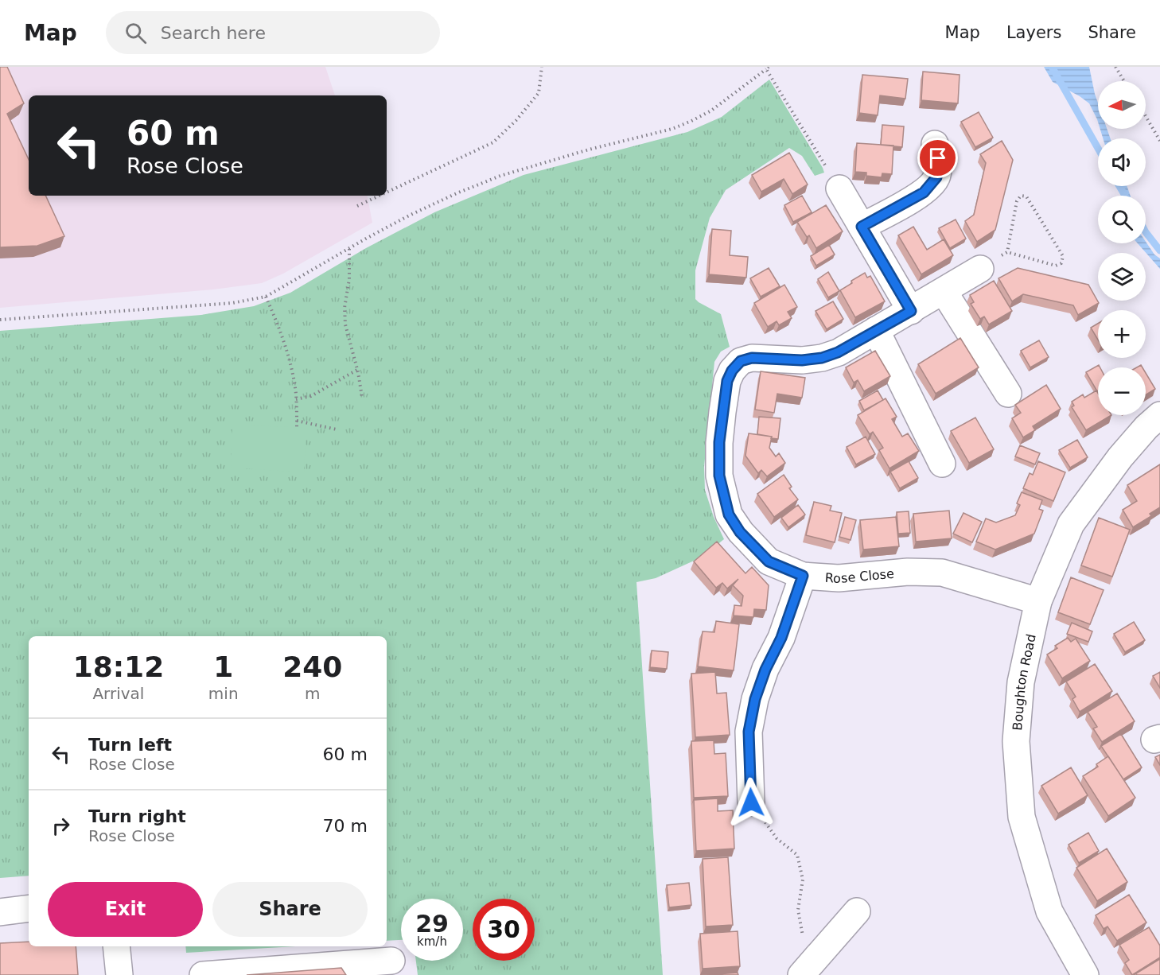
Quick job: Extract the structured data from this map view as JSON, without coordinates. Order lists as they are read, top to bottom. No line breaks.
{"streets":{"street":["Rose Close","Boughton Road"]},"crossings":[["Rose Close","Boughton Road"]],"north":"left","page":{"header":"Map","search":"Search here","nav":["Map","Layers","Share"],"map_buttons":["+","−"],"turn":["60 m","Rose Close"],"eta":["18:12","Arrival","1","min","240","m"],"list":[{"name":"Turn left","note":"Rose Close","value":"60 m"},{"name":"Turn right","note":"Rose Close","value":"70 m"}],"buttons":["Exit","Share"],"speed":"29 km/h","limit":"30"}}
